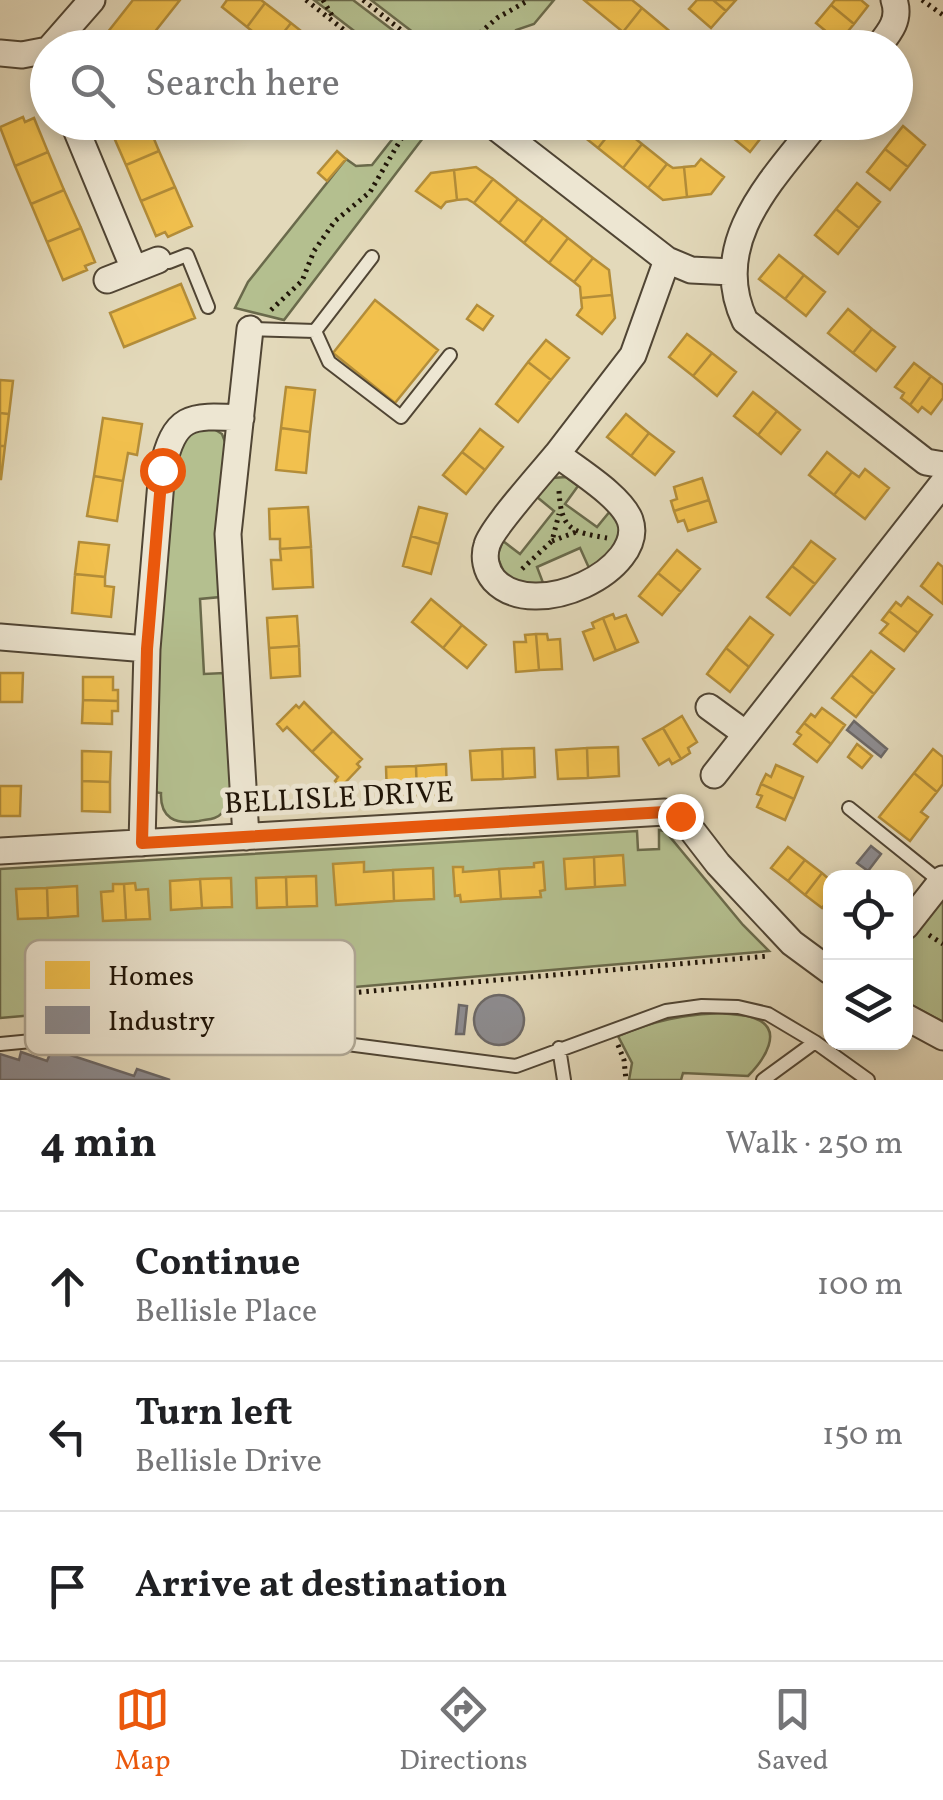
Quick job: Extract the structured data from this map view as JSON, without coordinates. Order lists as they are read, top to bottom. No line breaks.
{"streets":{"street":["BELLISLE DRIVE"]},"legend":["Homes","Industry"],"page":{"search":"Search here","heading":["4 min","Walk · 250 m"],"list":[["Continue","Bellisle Place","100 m"],["Turn left","Bellisle Drive","150 m"],"Arrive at destination"],"nav":["Map","Directions","Saved"]}}
